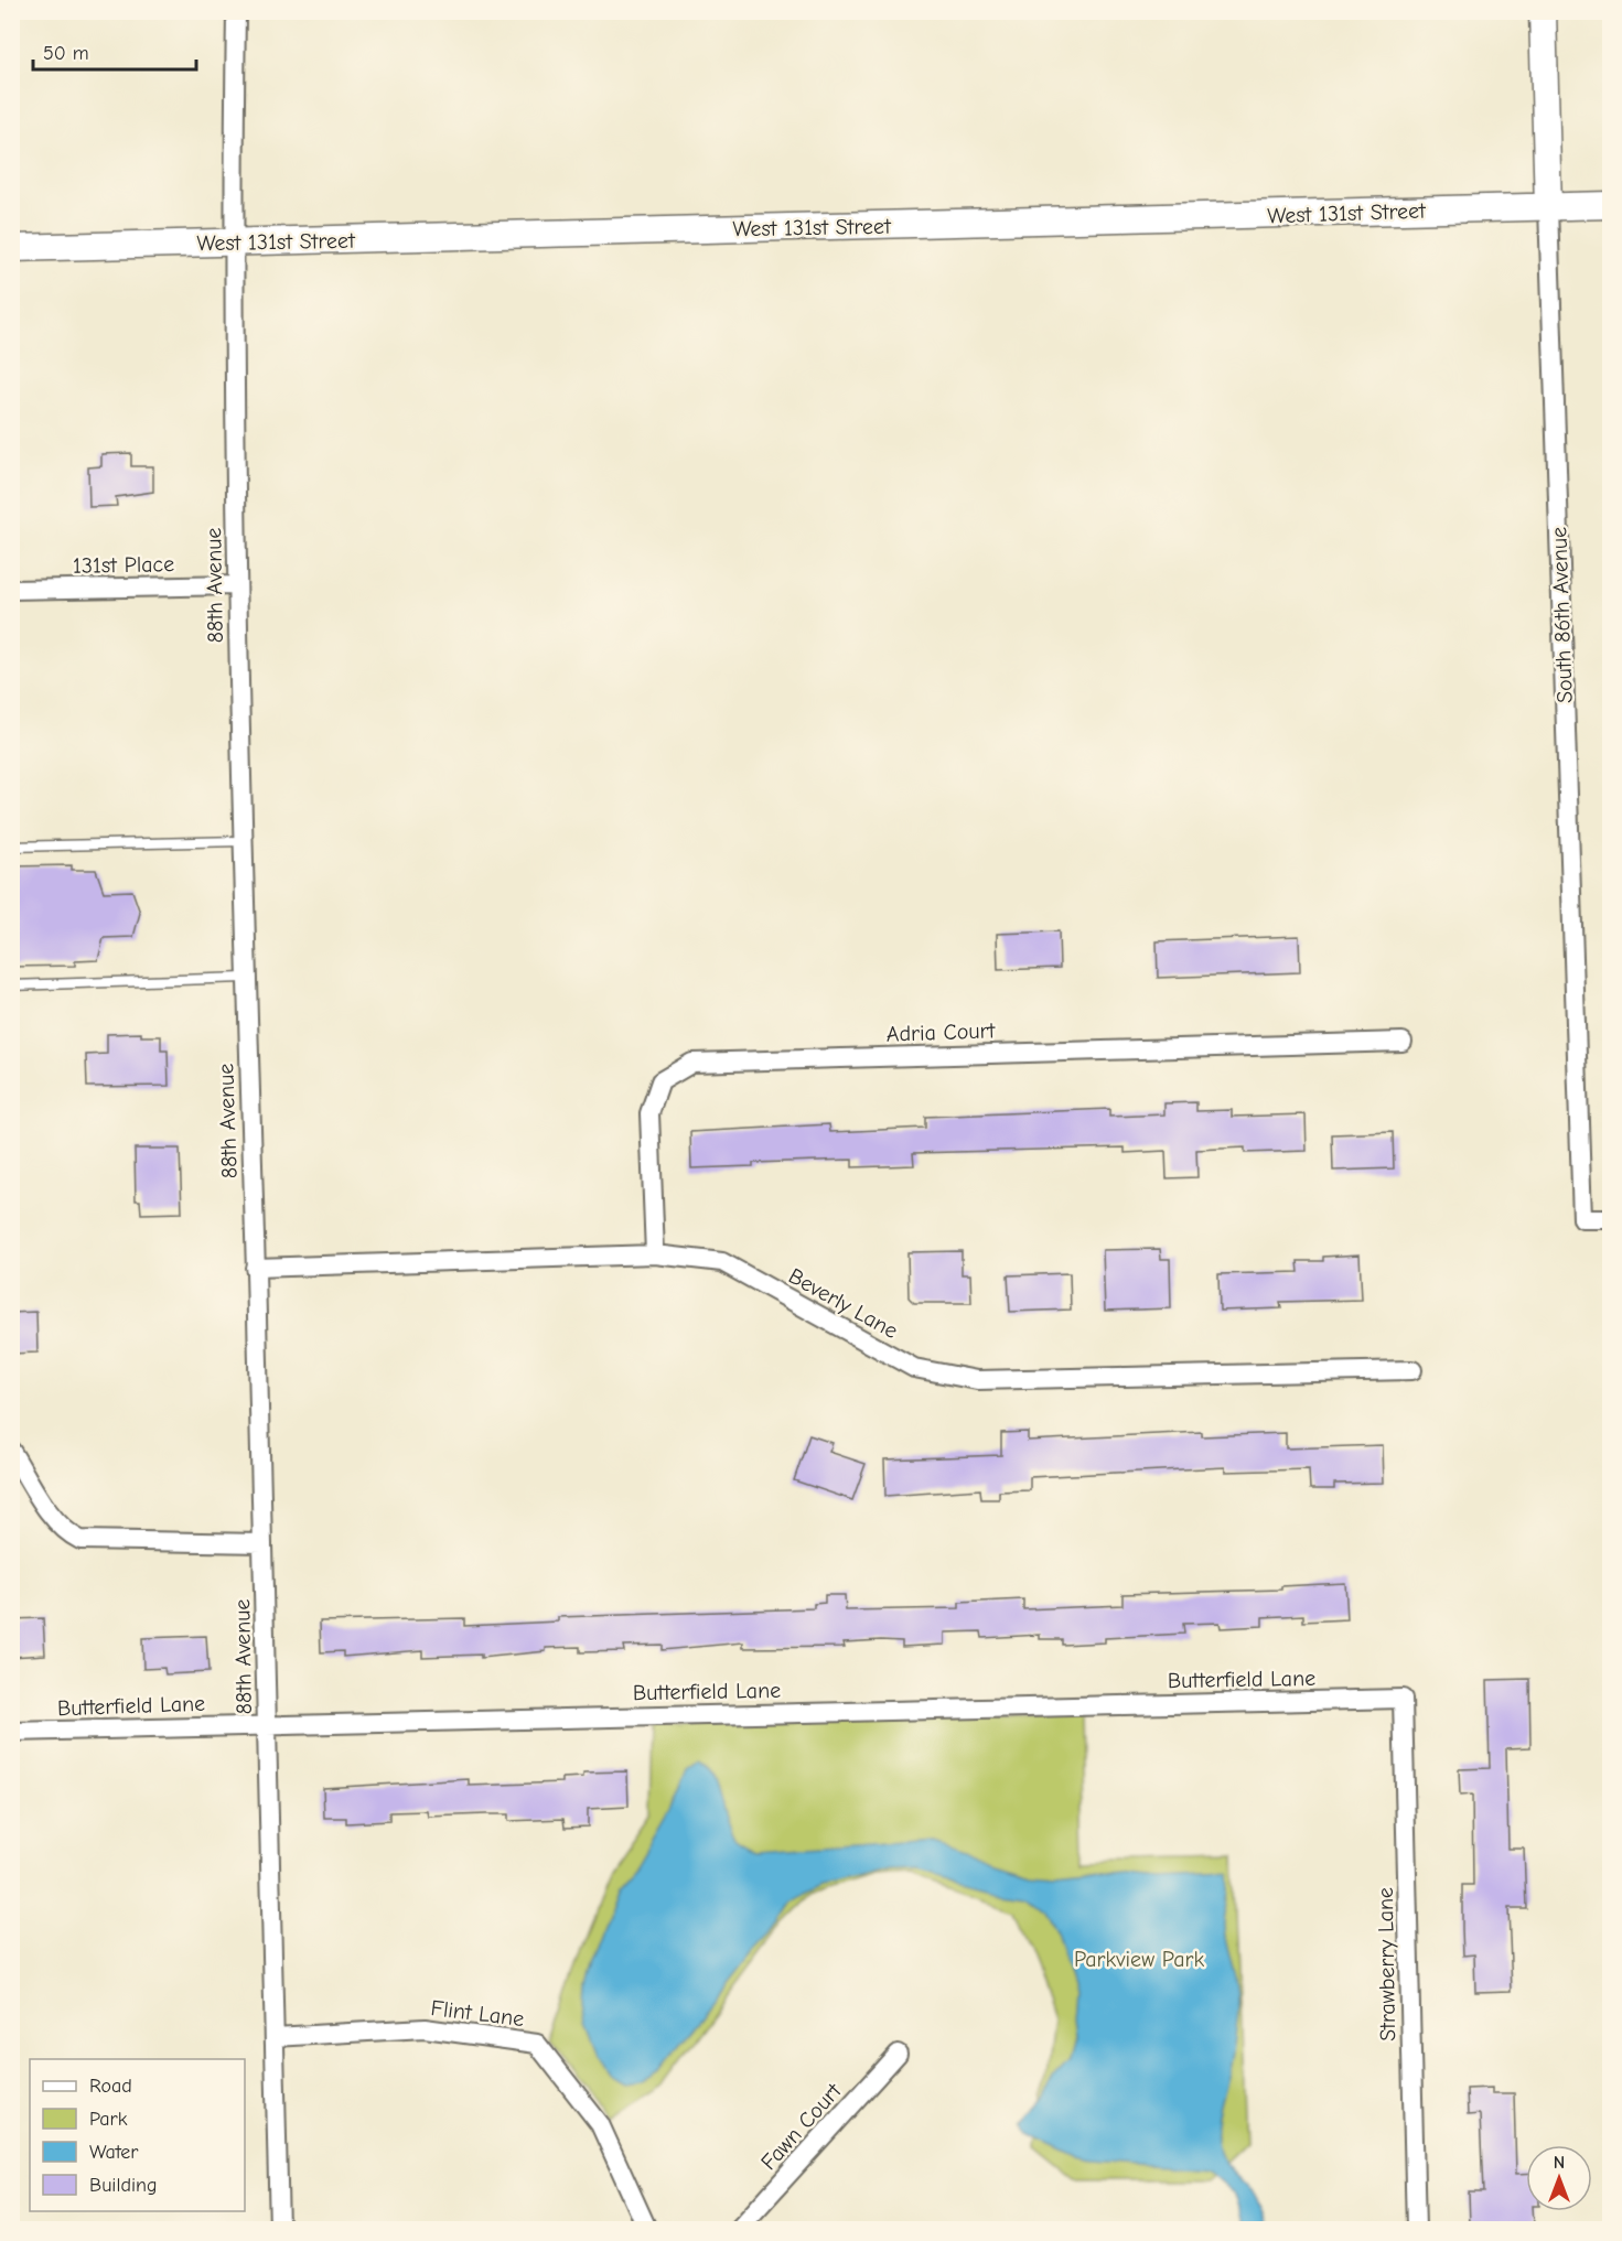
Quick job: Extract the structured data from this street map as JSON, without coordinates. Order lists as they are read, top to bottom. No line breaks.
{"streets":{"street":["West 131st Street","131st Place","88th Avenue","South 86th Avenue","Adria Court","Beverly Lane","Butterfield Lane","Strawberry Lane","Flint Lane","Fawn Court"]},"crossings":[["West 131st Street","88th Avenue"],["West 131st Street","South 86th Avenue"],["131st Place","88th Avenue"],["88th Avenue","Beverly Lane"],["88th Avenue","Butterfield Lane"],["88th Avenue","Flint Lane"],["Adria Court","Beverly Lane"],["Butterfield Lane","Strawberry Lane"]],"parks":["Parkview Park"],"legend":["Road","Park","Water","Building"],"scale_bar":"50 m","north":"top"}
